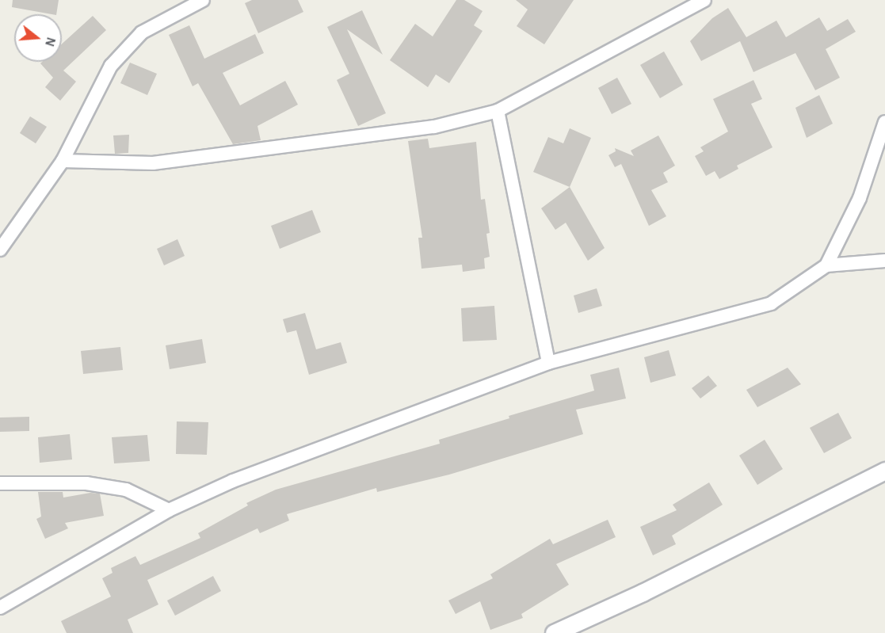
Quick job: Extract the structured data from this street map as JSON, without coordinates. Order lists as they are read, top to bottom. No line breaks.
{"north":"right"}
